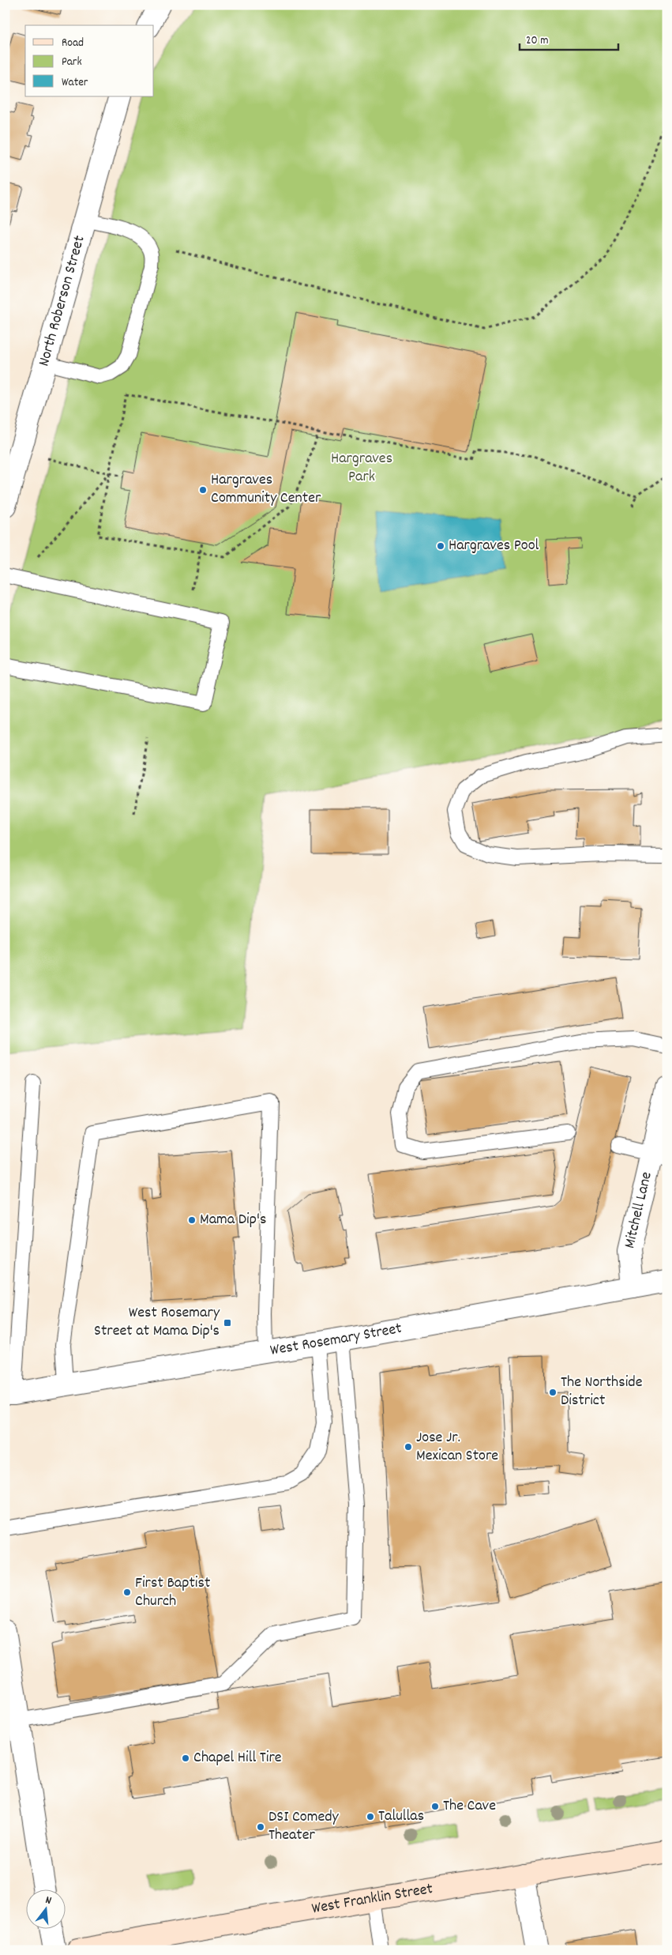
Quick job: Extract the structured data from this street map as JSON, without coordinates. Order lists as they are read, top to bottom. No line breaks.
{"streets":{"main road":["West Franklin Street"],"street":["North Roberson Street","Mitchell Lane","West Rosemary Street"]},"crossings":[["Mitchell Lane","West Rosemary Street"]],"parks":["Hargraves Park"],"places":{"other":["Hargraves Community Center","Hargraves Pool","Mama Dip's","The Northside District","Jose Jr. Mexican Store","First Baptist Church","Chapel Hill Tire","The Cave","Talullas","DSI Comedy Theater"],"transit":["West Rosemary Street at Mama Dip's"]},"legend":["Road","Park","Water"],"scale_bar":"20 m","north":"top"}
